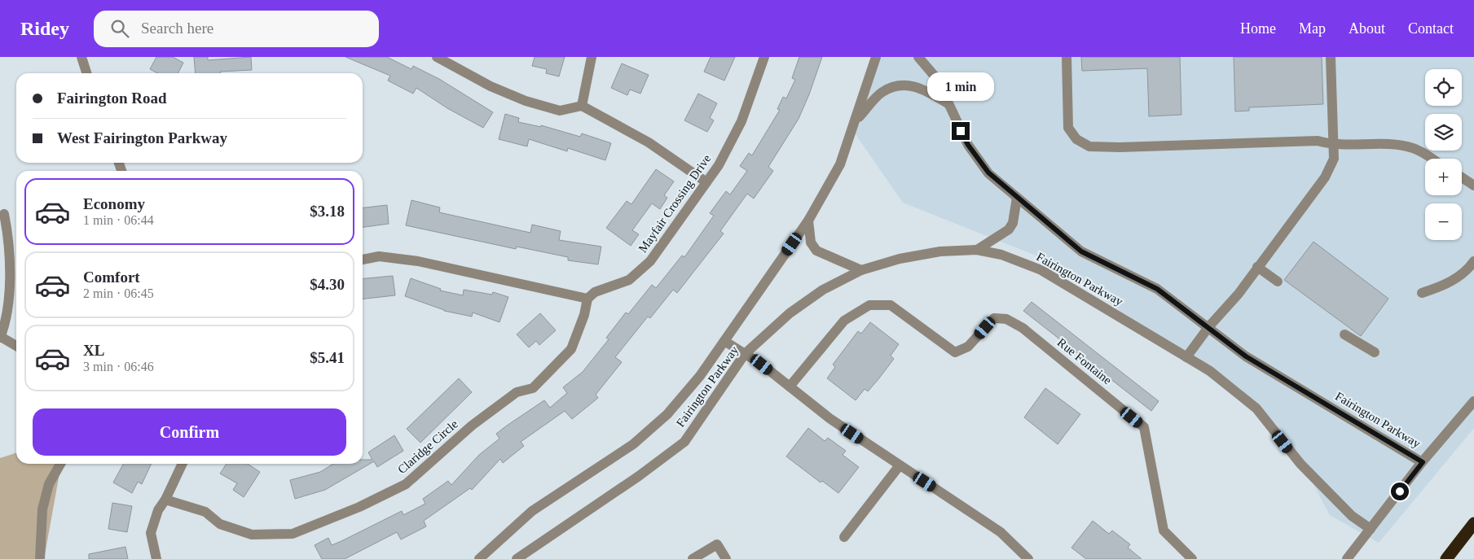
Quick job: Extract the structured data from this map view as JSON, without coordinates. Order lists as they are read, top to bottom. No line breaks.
{"streets":{"street":["Mayfair Crossing Drive","Fairington Parkway","Rue Fontaine","Claridge Circle"]},"crossings":[["Mayfair Crossing Drive","Claridge Circle"]],"page":{"header":"Ridey","search":"Search here","nav":["Home","Map","About","Contact"],"map_buttons":["+","−"],"bubble":"1 min","banner":["Fairington Road","West Fairington Parkway"],"list":[{"name":"Economy","note":"1 min · 06:44","value":"$3.18"},{"name":"Comfort","note":"2 min · 06:45","value":"$4.30"},{"name":"XL","note":"3 min · 06:46","value":"$5.41"}],"buttons":"Confirm"}}
